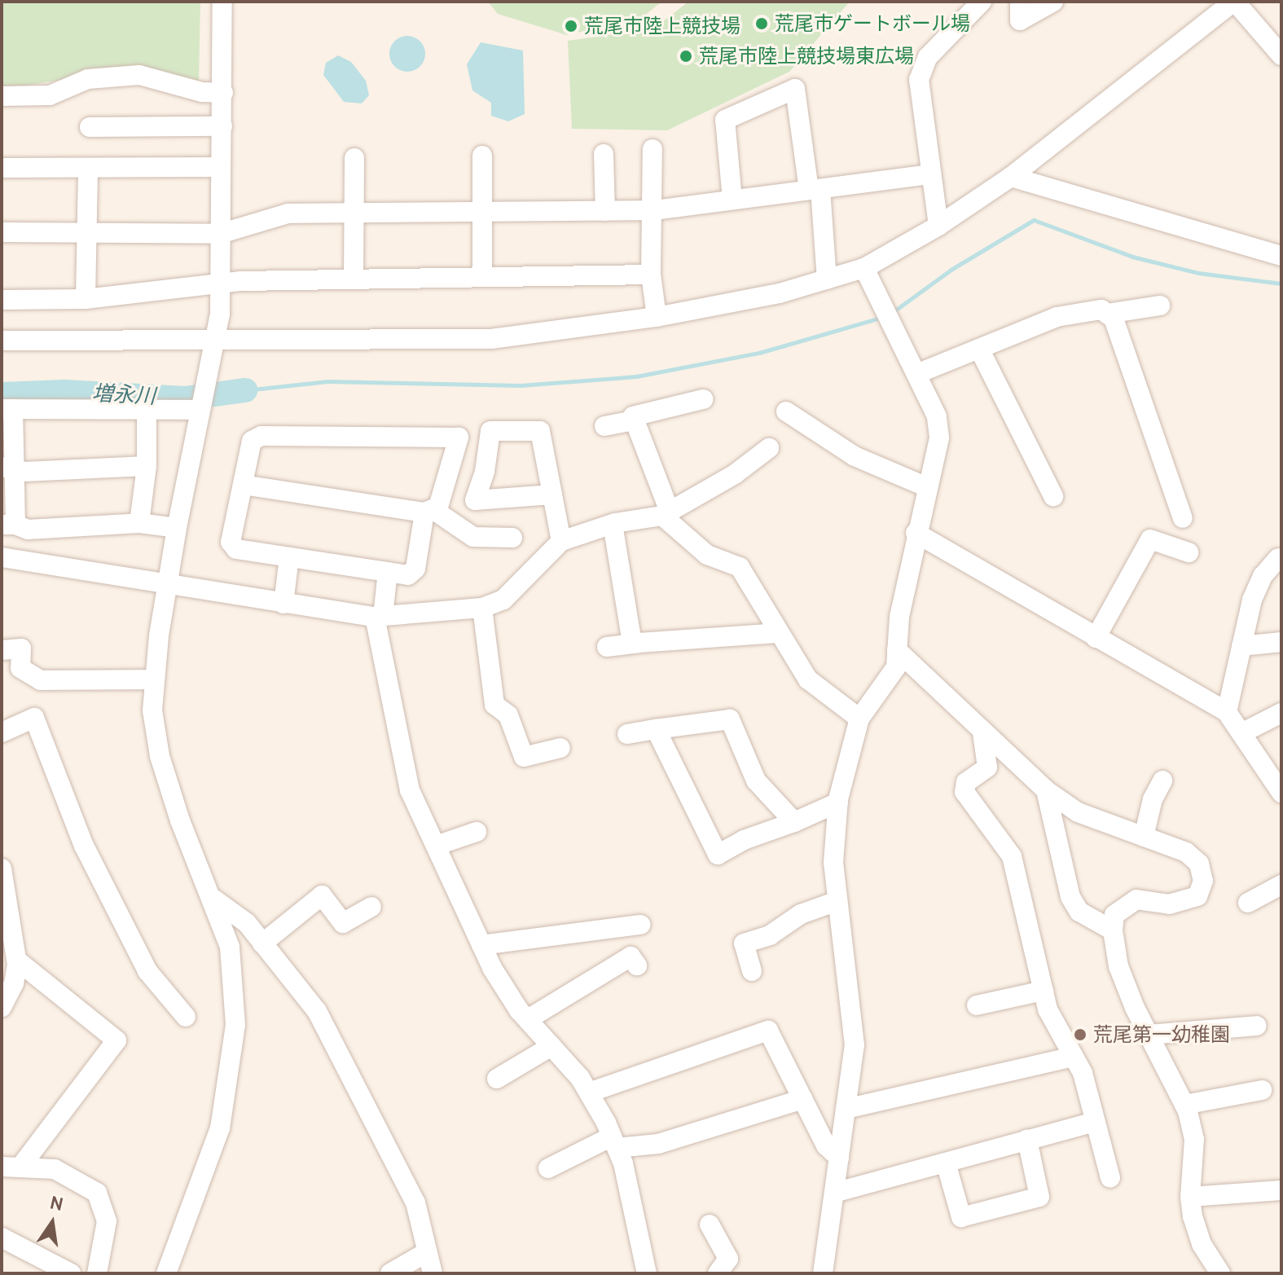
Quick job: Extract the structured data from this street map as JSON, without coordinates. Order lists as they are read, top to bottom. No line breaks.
{"water":["増永川"],"places":["荒尾市ゲートボール場","荒尾市陸上競技場","荒尾市陸上競技場東広場","荒尾第一幼稚園"],"north":"top"}
